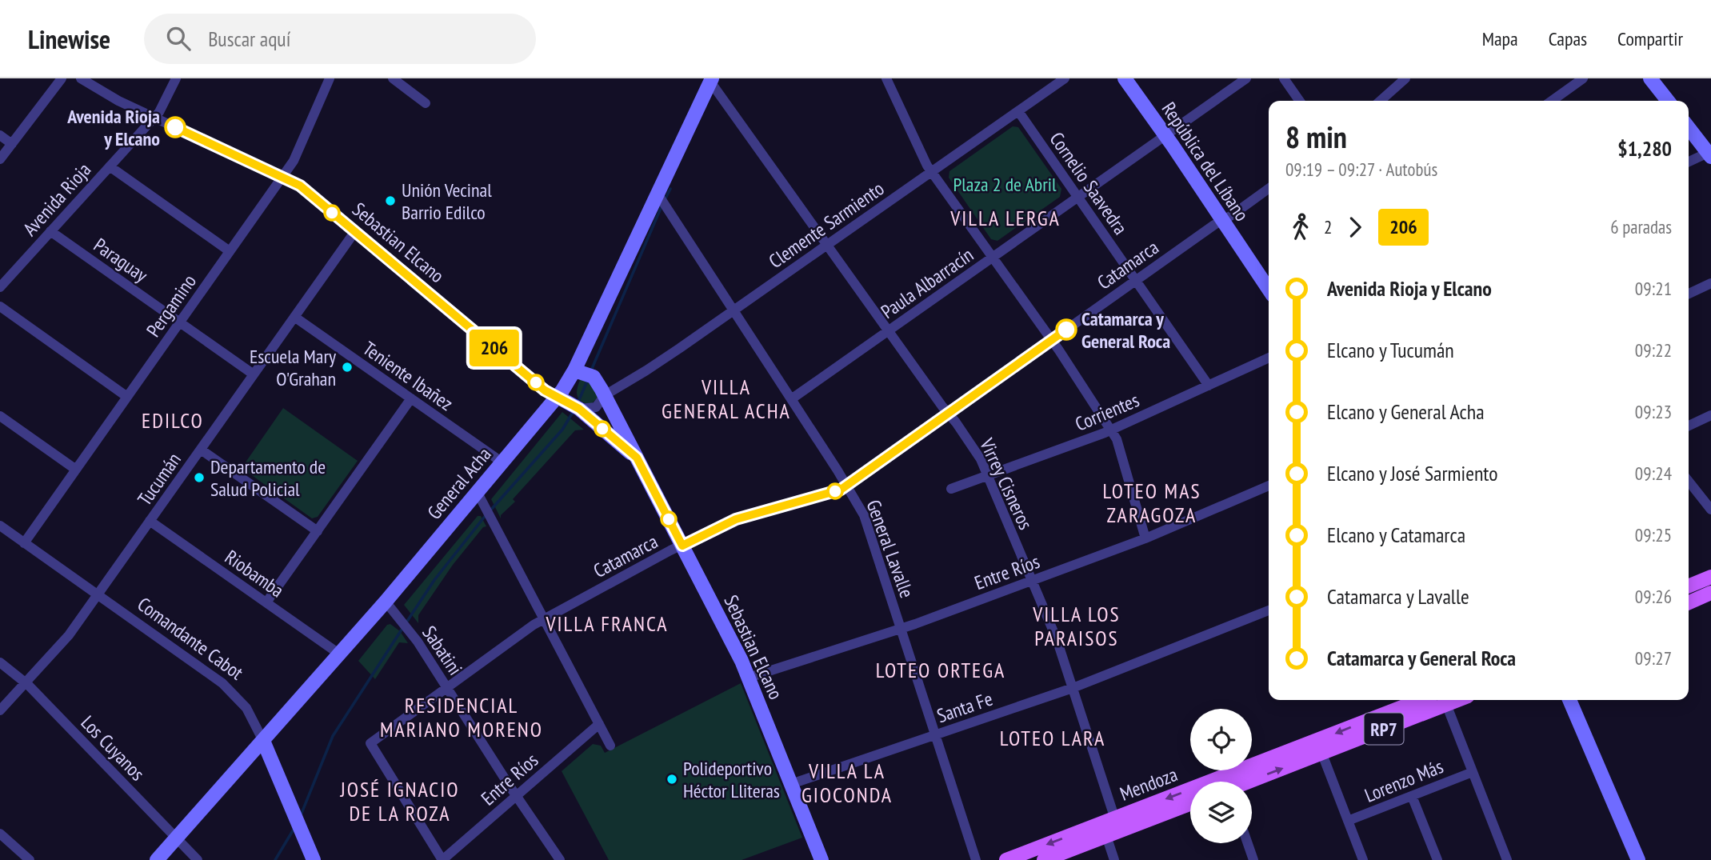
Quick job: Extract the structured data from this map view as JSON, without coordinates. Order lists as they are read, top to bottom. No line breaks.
{"streets":{"main road":["República del Líbano","Sebastian Elcano","General Acha","Comandante Cabot","RP7","Mendoza"],"street":["Cornelio Saavedra","Avenida Rioja","Clemente Sarmiento","Paraguay","Catamarca","Paula Albarracín","Pergamino","Teniente Ibañez","Corrientes","Tucumán","Virrey Cisneros","General Lavalle","Entre Ríos","Riobamba","Sabatini","Santa Fe","Los Cuyanos","Lorenzo Más"]},"crossings":[["República del Líbano","Catamarca"],["República del Líbano","Paula Albarracín"],["Cornelio Saavedra","Clemente Sarmiento"],["Cornelio Saavedra","Catamarca"],["Cornelio Saavedra","Paula Albarracín"],["Cornelio Saavedra","Corrientes"],["Avenida Rioja","Sebastian Elcano"],["Avenida Rioja","Paraguay"],["Clemente Sarmiento","Sebastian Elcano"],["Clemente Sarmiento","General Acha"],["Clemente Sarmiento","Virrey Cisneros"],["Clemente Sarmiento","General Lavalle"],["Sebastian Elcano","Catamarca"],["Sebastian Elcano","Pergamino"],["Sebastian Elcano","Tucumán"],["Sebastian Elcano","General Acha"],["Sebastian Elcano","Entre Ríos"],["Sebastian Elcano","Santa Fe"],["Paraguay","Pergamino"],["Paraguay","Tucumán"],["Catamarca","Virrey Cisneros"],["Catamarca","General Lavalle"],["Catamarca","Entre Ríos"],["Catamarca","Sabatini"],["Paula Albarracín","Virrey Cisneros"],["Paula Albarracín","General Lavalle"],["Pergamino","Comandante Cabot"],["Teniente Ibañez","Tucumán"],["Teniente Ibañez","General Acha"],["Corrientes","Virrey Cisneros"],["Tucumán","Riobamba"],["Tucumán","Comandante Cabot"],["Tucumán","Los Cuyanos"],["General Acha","Virrey Cisneros"],["General Acha","General Lavalle"],["General Acha","Riobamba"],["General Acha","Comandante Cabot"],["General Acha","Sabatini"],["General Acha","Los Cuyanos"],["Virrey Cisneros","Entre Ríos"],["Virrey Cisneros","Santa Fe"],["Virrey Cisneros","Mendoza"],["General Lavalle","Entre Ríos"],["General Lavalle","Santa Fe"],["Entre Ríos","Sabatini"]],"districts":["VILLA LERGA","VILLA GENERAL ACHA","EDILCO","LOTEO MAS ZARAGOZA","VILLA LOS PARAISOS","VILLA FRANCA","LOTEO ORTEGA","RESIDENCIAL MARIANO MORENO","LOTEO LARA","VILLA LA GIOCONDA","JOSÉ IGNACIO DE LA ROZA"],"parks":["Plaza 2 de Abril"],"places":["Avenida Rioja y Elcano","Unión Vecinal Barrio Edilco","Catamarca y General Roca","Escuela Mary O'Grahan","Departamento de Salud Policial","Polideportivo Héctor Lliteras"],"lines":["bus line 206"],"page":{"header":"Linewise","search":"Buscar aquí","nav":["Mapa","Capas","Compartir"],"on_map":"206","heading":["8 min","09:19 – 09:27 · Autobús","$1,280"],"legs":["2","206","6 paradas"],"list":[{"name":"Avenida Rioja y Elcano","value":"09:21"},{"name":"Elcano y Tucumán","value":"09:22"},{"name":"Elcano y General Acha","value":"09:23"},{"name":"Elcano y José Sarmiento","value":"09:24"},{"name":"Elcano y Catamarca","value":"09:25"},{"name":"Catamarca y Lavalle","value":"09:26"},{"name":"Catamarca y General Roca","value":"09:27"}]}}
